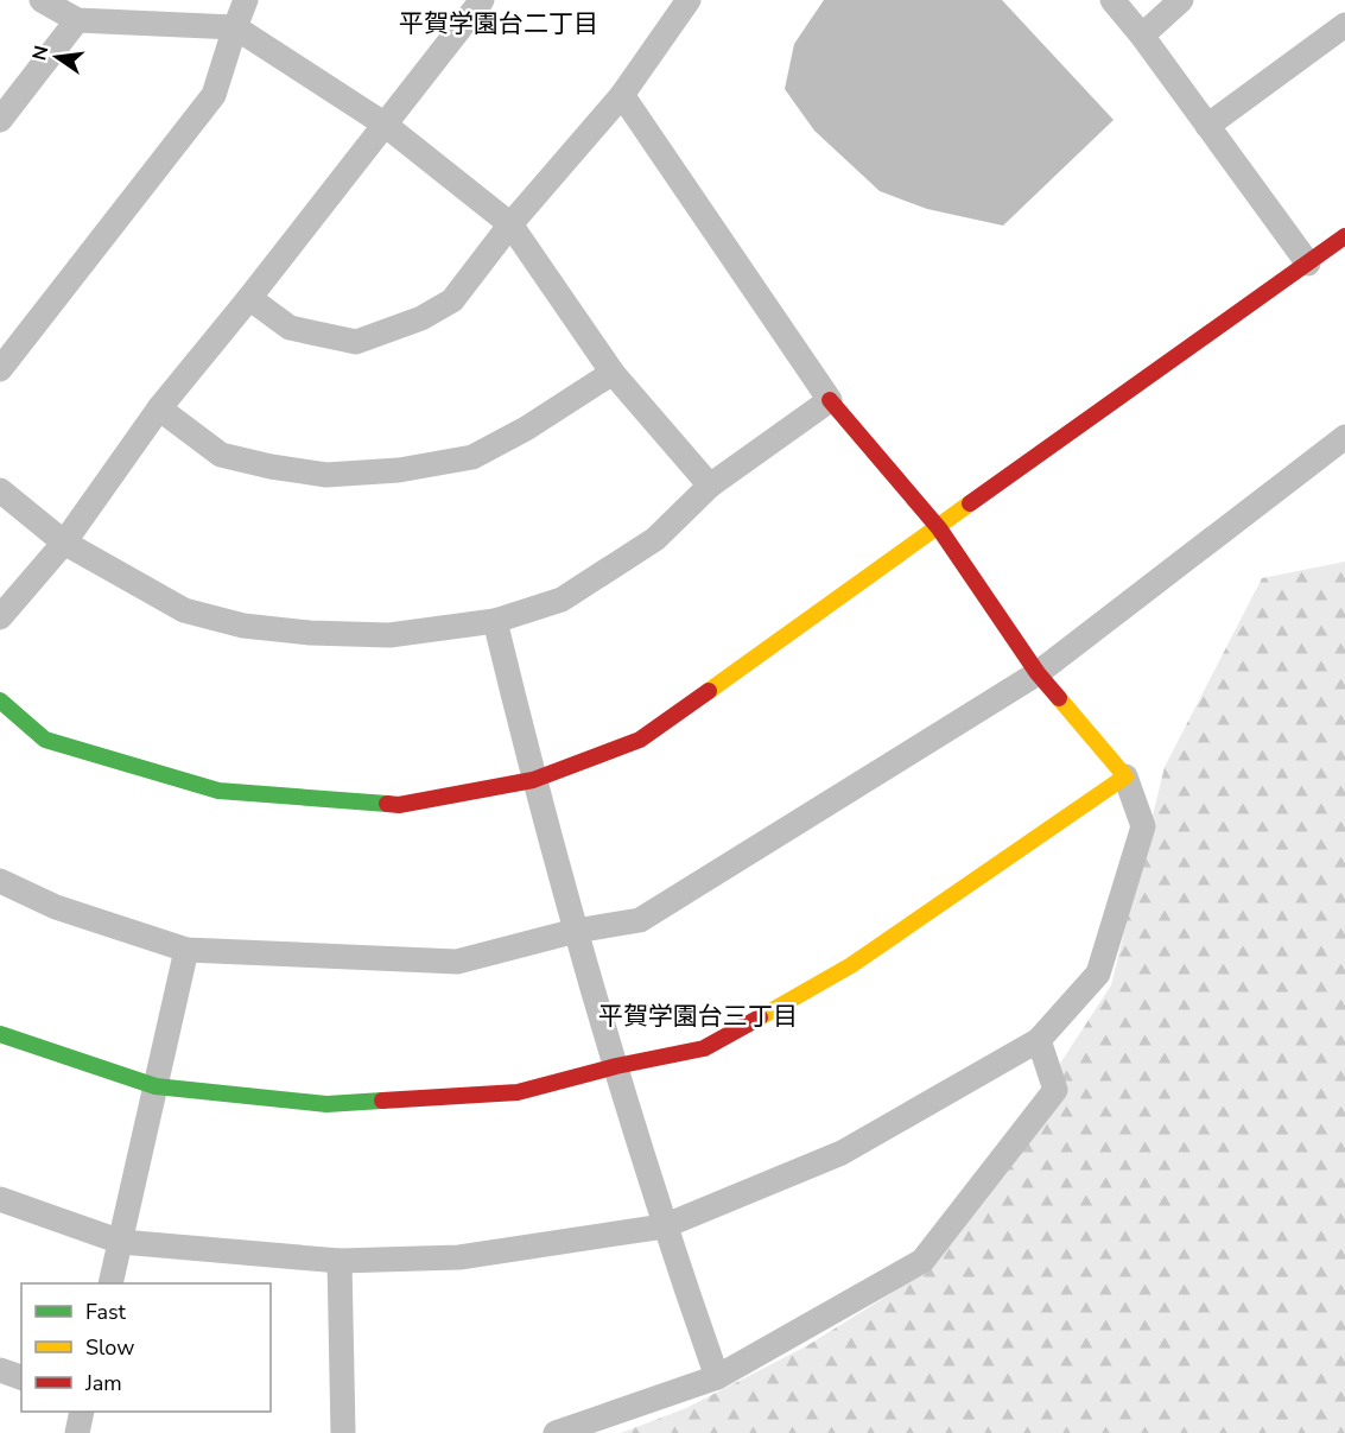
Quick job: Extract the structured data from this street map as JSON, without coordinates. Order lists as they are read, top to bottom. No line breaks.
{"districts":["平賀学園台二丁目","平賀学園台三丁目"],"legend":["Fast","Slow","Jam"],"north":"left"}
